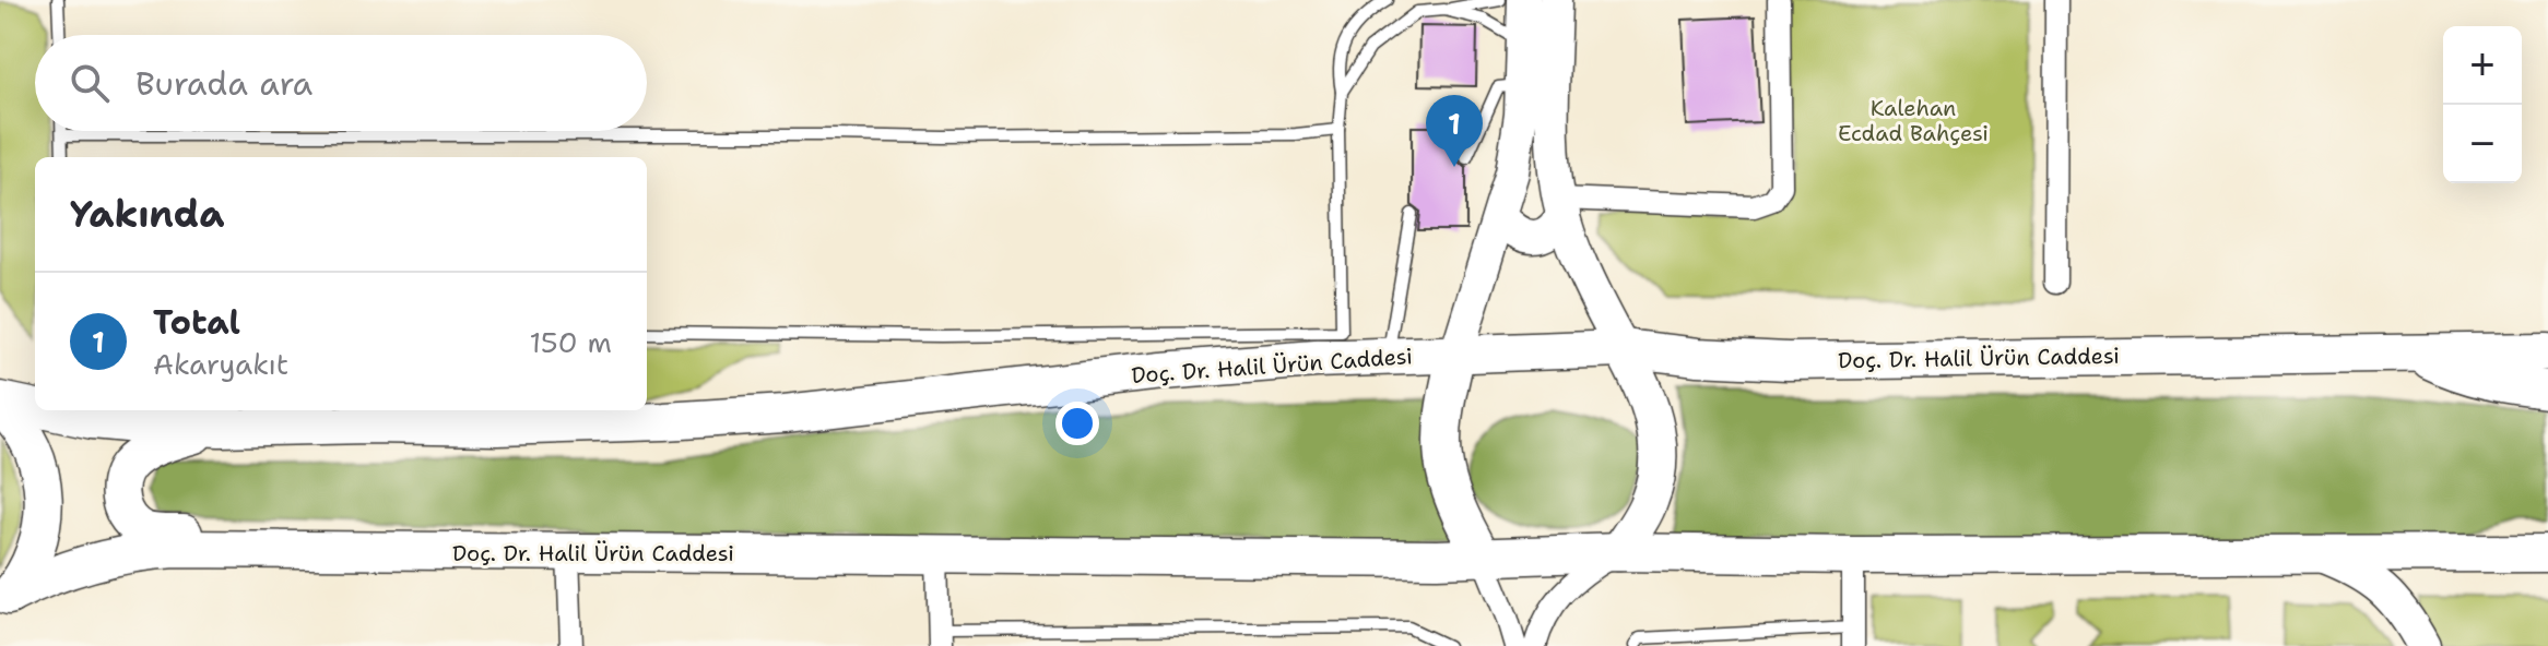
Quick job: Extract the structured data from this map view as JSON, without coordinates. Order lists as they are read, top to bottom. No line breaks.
{"streets":{"main road":["Doç. Dr. Halil Ürün Caddesi"]},"parks":["Kalehan Ecdad Bahçesi"],"page":{"map_buttons":["+","−"],"search":"Burada ara","pins":"1","heading":"Yakında","list":[{"mark":"1","name":"Total","note":"Akaryakıt","value":"150 m"}]}}
